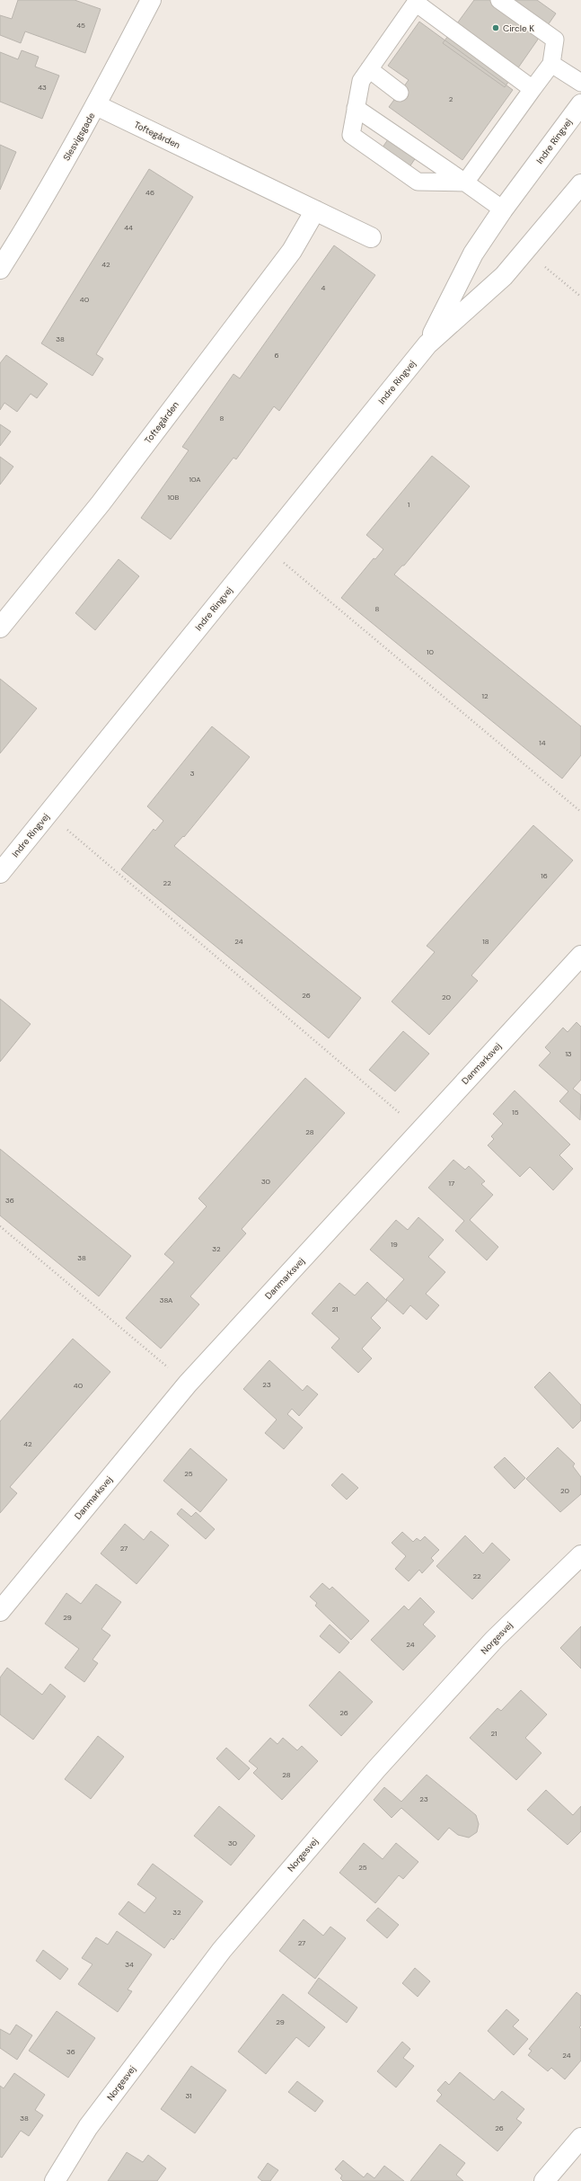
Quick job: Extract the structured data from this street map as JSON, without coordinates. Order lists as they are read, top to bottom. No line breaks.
{"streets":{"street":["Toftegården","Slesvigsgade","Indre Ringvej","Danmarksvej","Norgesvej"]},"crossings":[["Toftegården","Slesvigsgade"]],"places":["Circle K"],"house_numbers":["45","43","2","46","44","42","4","40","38","6","8","10A","10B","1","8","10","12","14","3","16","22","24","18","26","20","13","15","28","30","17","36","19","32","38","38A","21","23","40","42","25","20","27","22","29","24","26","21","28","23","30","25","32","27","34","29","36","24","31","38","26"]}
